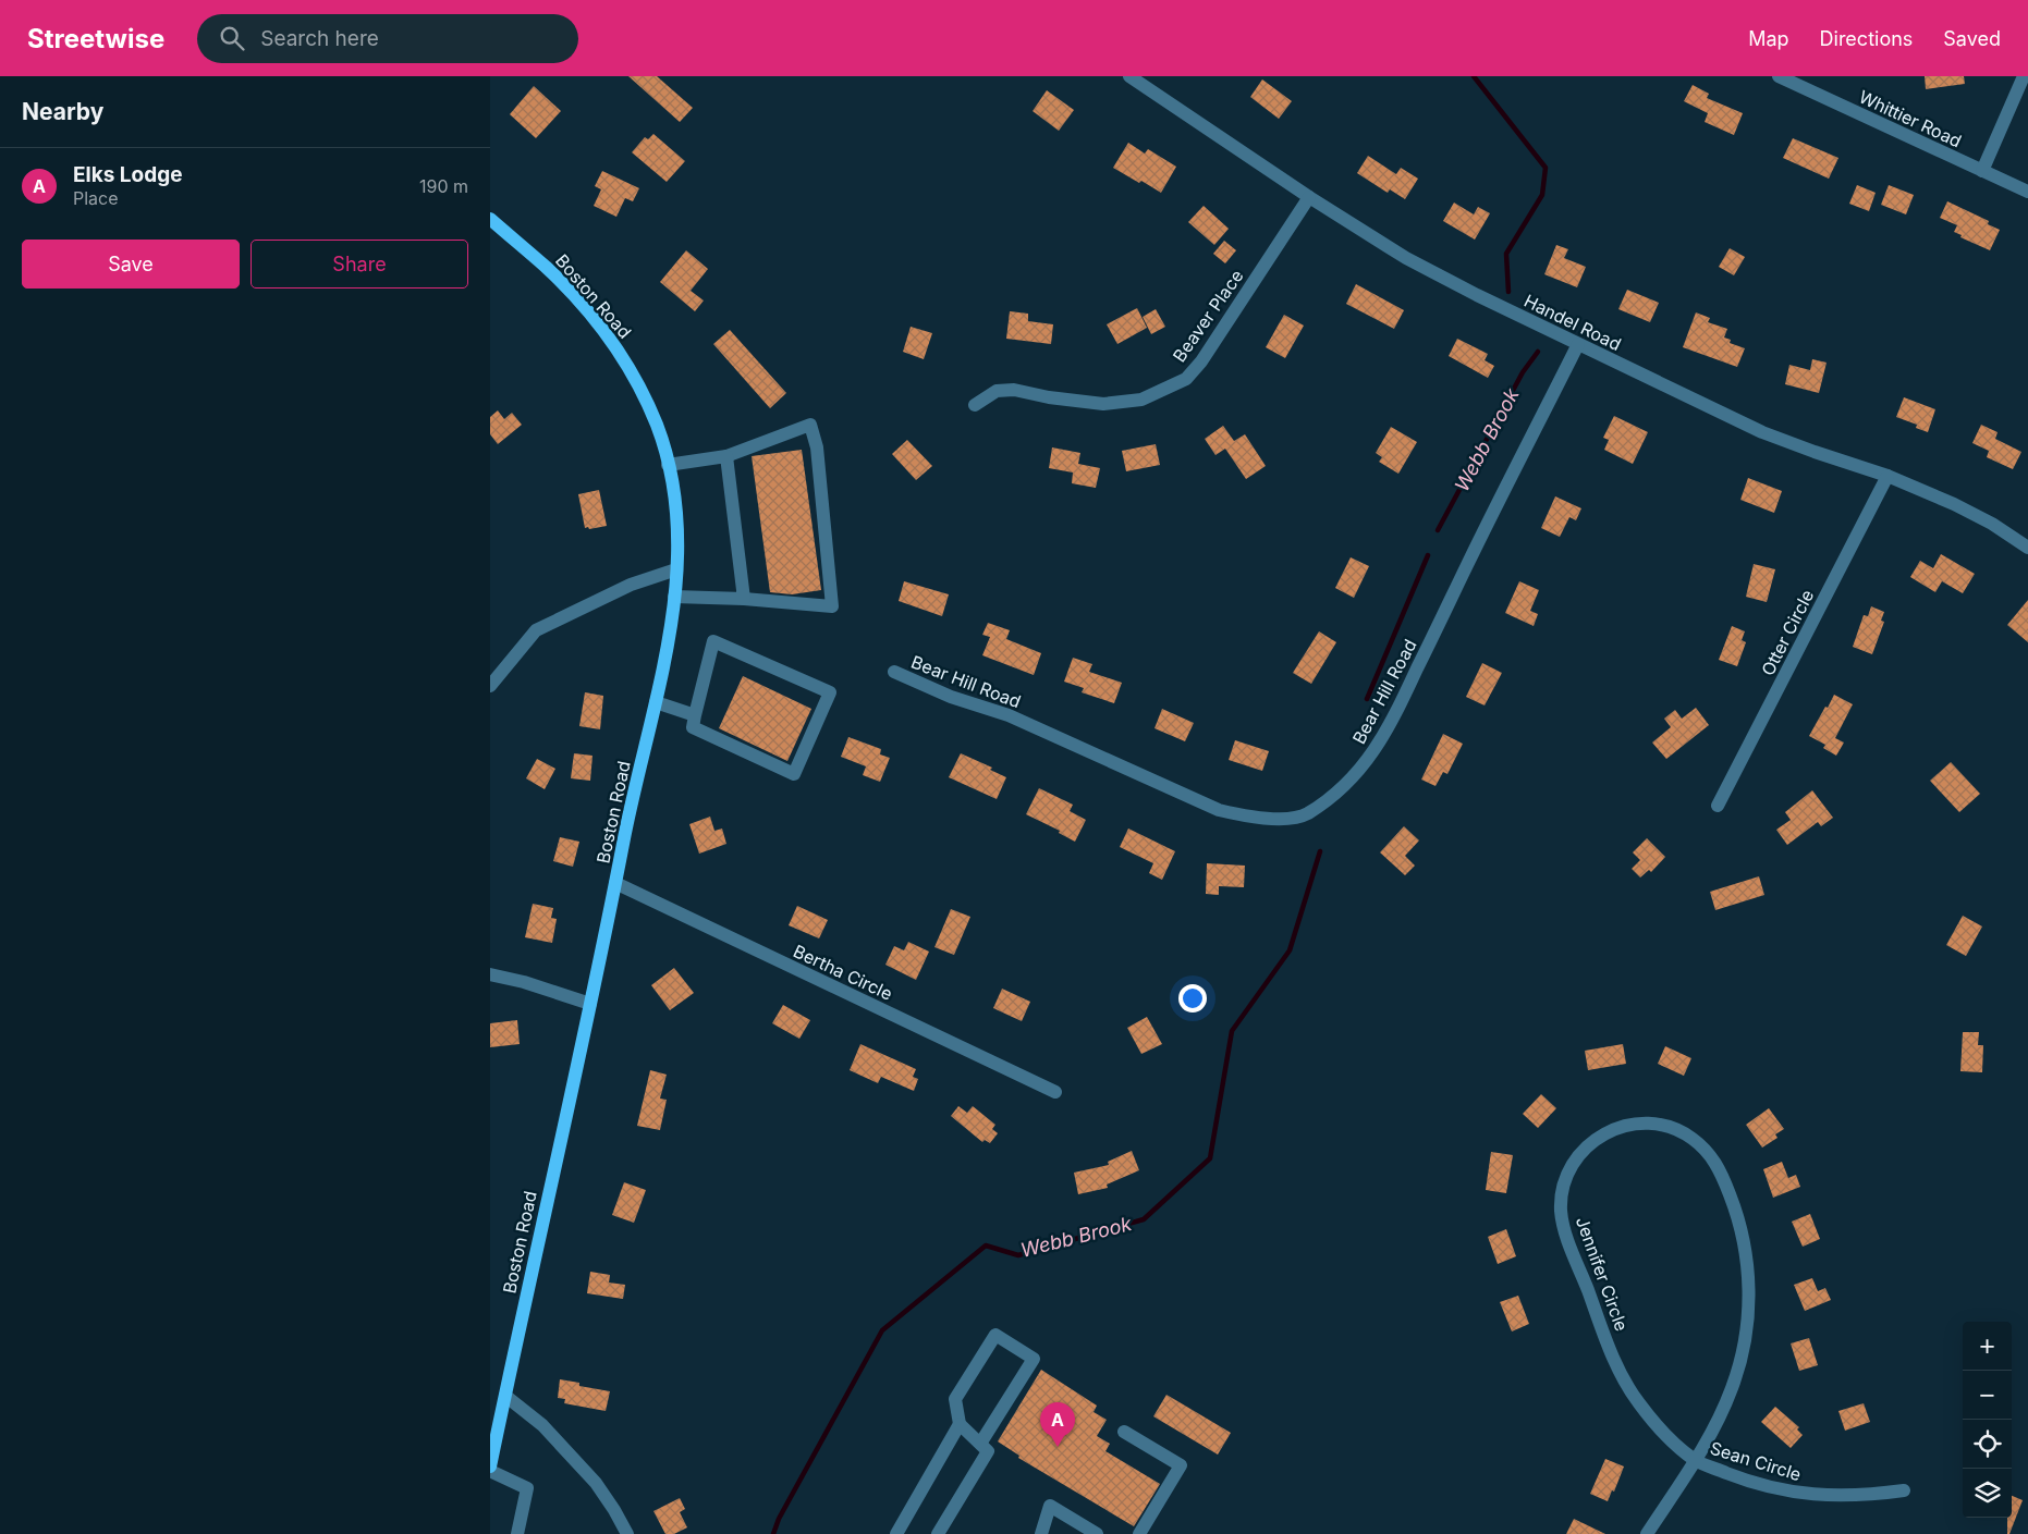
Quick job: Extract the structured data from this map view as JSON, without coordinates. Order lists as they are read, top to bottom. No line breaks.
{"streets":{"main road":["Boston Road"],"street":["Whittier Road","Beaver Place","Handel Road","Otter Circle","Bear Hill Road","Bertha Circle","Jennifer Circle","Sean Circle"]},"crossings":[["Boston Road","Bertha Circle"],["Beaver Place","Handel Road"],["Handel Road","Otter Circle"],["Handel Road","Bear Hill Road"],["Jennifer Circle","Sean Circle"]],"water":["Webb Brook"],"page":{"header":"Streetwise","search":"Search here","nav":["Map","Directions","Saved"],"heading":"Nearby","list":[{"mark":"A","name":"Elks Lodge","note":"Place","value":"190 m"}],"buttons":["Save","Share"],"map_buttons":["+","−"],"pins":"A"}}
